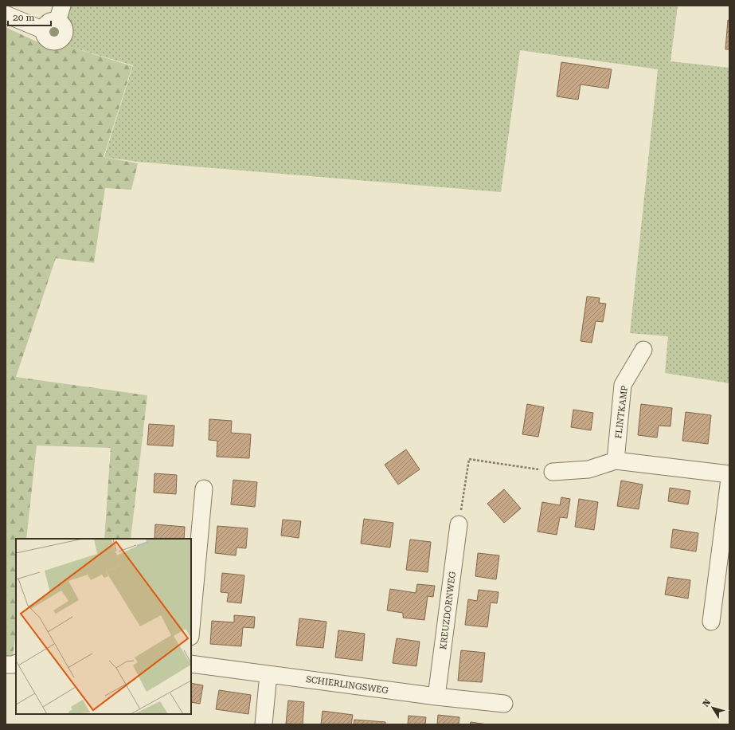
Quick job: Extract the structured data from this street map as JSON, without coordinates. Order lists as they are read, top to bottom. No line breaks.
{"streets":{"street":["FLINTKAMP","KREUZDORNWEG","SCHIERLINGSWEG"]},"crossings":[["KREUZDORNWEG","SCHIERLINGSWEG"]],"scale_bar":"20 m","north":"top left"}
